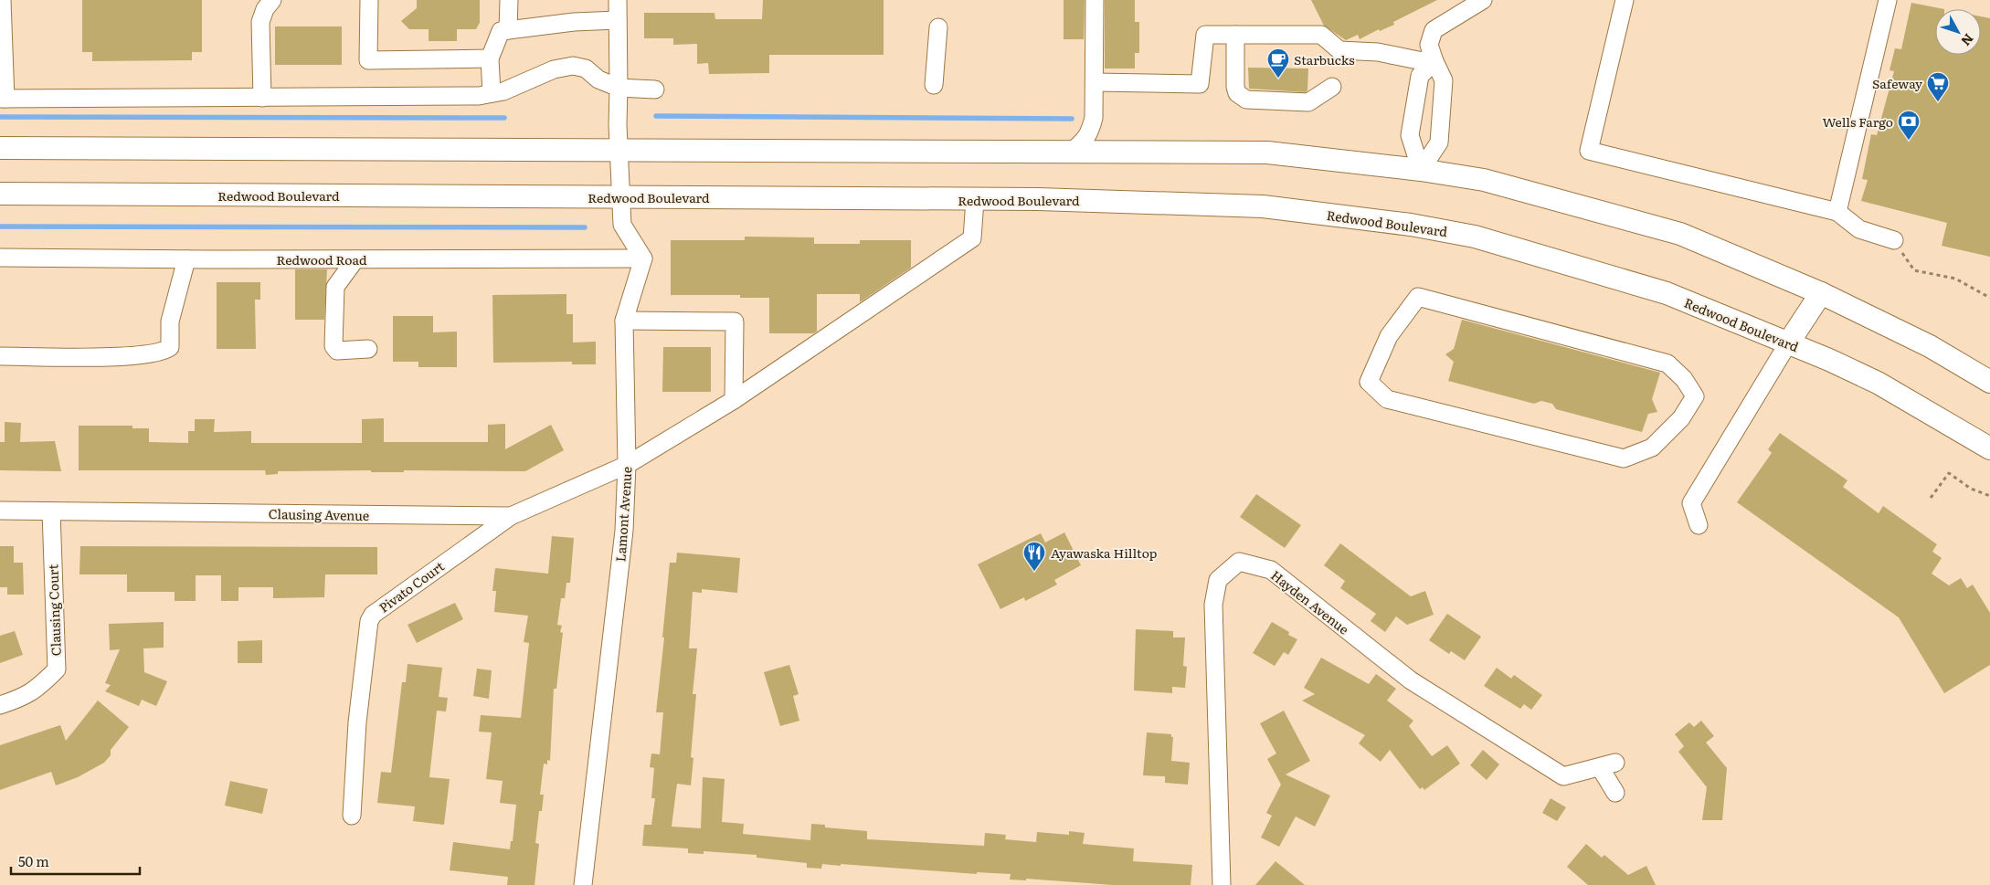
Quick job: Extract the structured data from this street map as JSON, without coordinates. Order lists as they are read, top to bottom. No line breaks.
{"streets":{"main road":["Redwood Boulevard"],"street":["Redwood Road","Clausing Avenue","Lamont Avenue","Pivato Court","Hayden Avenue","Clausing Court"]},"crossings":[["Redwood Boulevard","Clausing Avenue"],["Redwood Road","Lamont Avenue"],["Clausing Avenue","Lamont Avenue"],["Clausing Avenue","Pivato Court"],["Clausing Avenue","Clausing Court"]],"places":{"cafe":["Starbucks"],"supermarket":["Safeway"],"bank":["Wells Fargo"],"restaurant":["Ayawaska Hilltop"]},"scale_bar":"50 m","north":"bottom right"}
